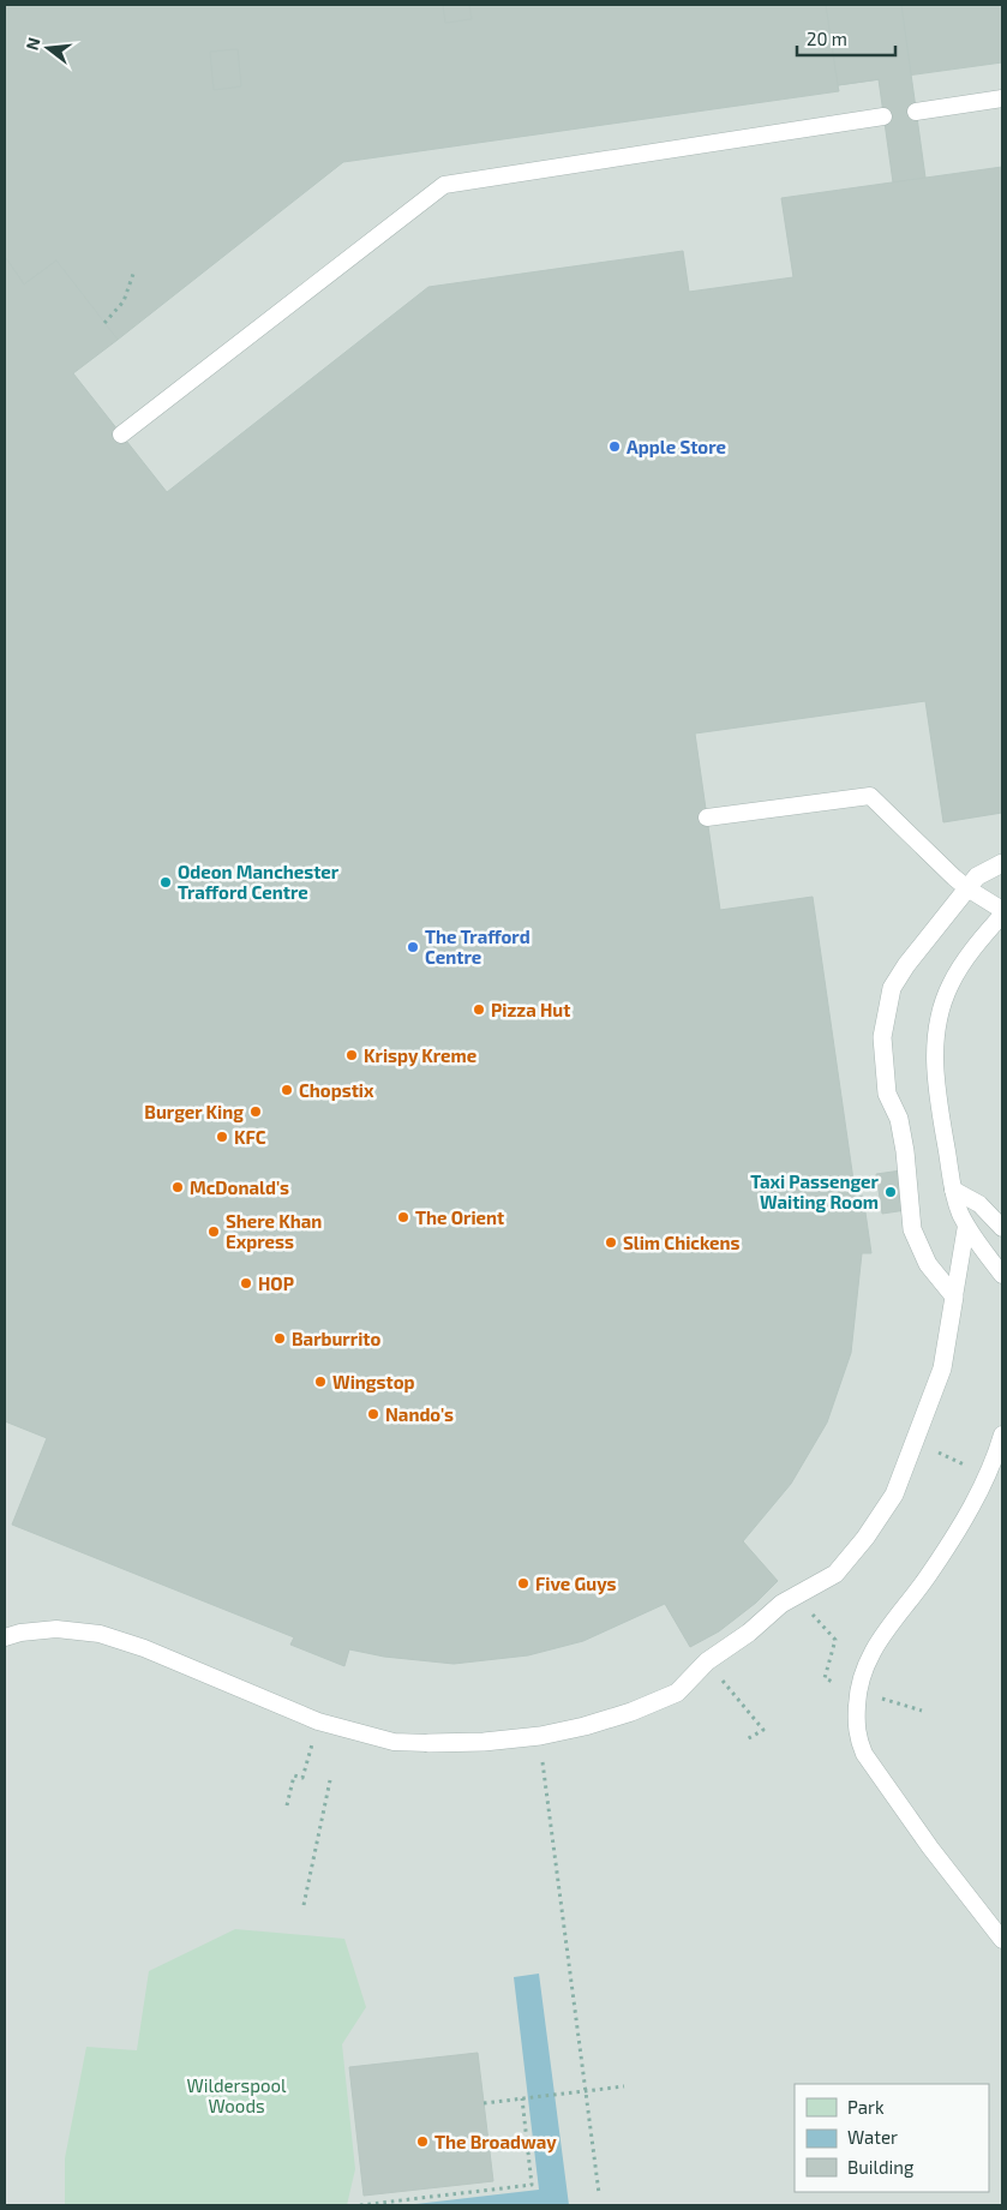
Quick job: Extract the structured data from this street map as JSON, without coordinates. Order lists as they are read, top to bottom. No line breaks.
{"parks":["Wilderspool Woods"],"places":["Apple Store","Odeon Manchester Trafford Centre","The Trafford Centre","Pizza Hut","Krispy Kreme","Chopstix","Burger King","KFC","McDonald's","Taxi Passenger Waiting Room","The Orient","Shere Khan Express","Slim Chickens","HOP","Barburrito","Wingstop","Nando's","Five Guys","The Broadway"],"legend":["Park","Water","Building"],"scale_bar":"20 m","north":"left"}
